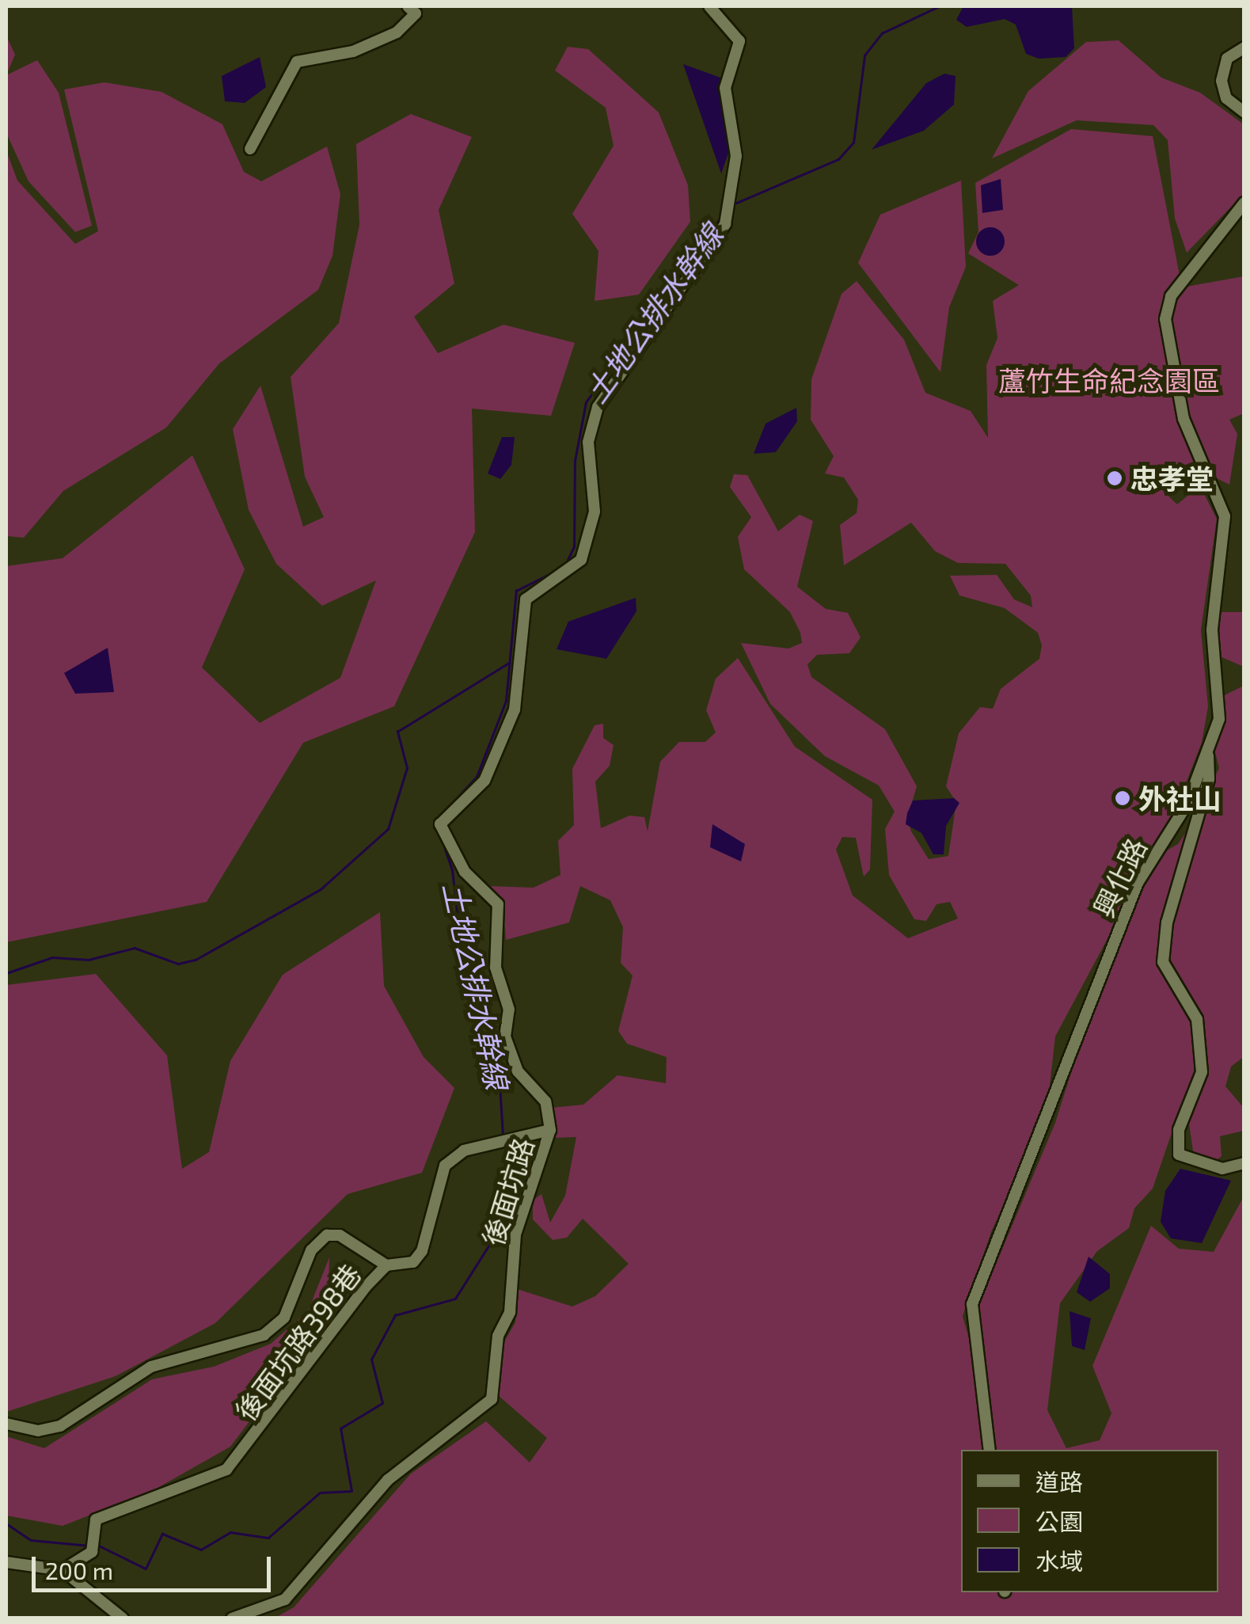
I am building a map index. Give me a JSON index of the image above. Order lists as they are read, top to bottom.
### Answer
{
  "streets": {
    "street": ["興化路", "後面坑路", "後面坑路398巷"]
  },
  "crossings": [
    ["後面坑路", "後面坑路398巷"]
  ],
  "water": ["土地公排水幹線"],
  "parks": ["蘆竹生命紀念園區"],
  "places": ["忠孝堂", "外社山"],
  "legend": ["道路", "公園", "水域"],
  "scale_bar": "200 m"
}
